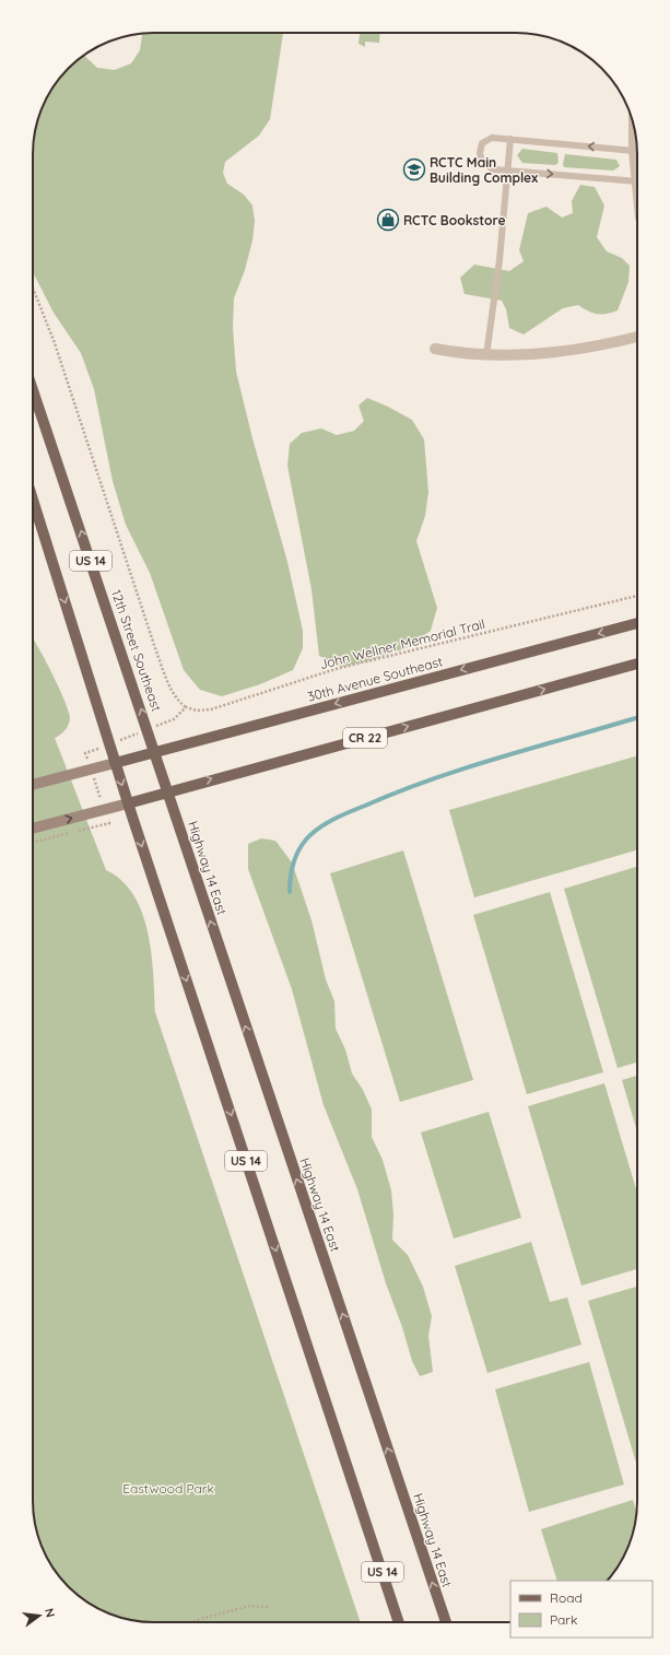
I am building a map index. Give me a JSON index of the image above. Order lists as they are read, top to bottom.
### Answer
{
  "streets": {
    "main road": [
      "US 14",
      "12th Street Southeast",
      "30th Avenue Southeast",
      "CR 22",
      "Highway 14 East"
    ],
    "path": ["John Wellner Memorial Trail"]
  },
  "crossings": [
    ["US 14", "30th Avenue Southeast"],
    ["US 14", "CR 22"],
    ["12th Street Southeast", "30th Avenue Southeast"],
    ["12th Street Southeast", "CR 22"],
    ["12th Street Southeast", "Highway 14 East"],
    ["CR 22", "Highway 14 East"]
  ],
  "parks": ["Eastwood Park"],
  "places": {
    "school or university": ["RCTC Main Building Complex"],
    "shop": ["RCTC Bookstore"]
  },
  "legend": ["Road", "Park"],
  "north": "right"
}
